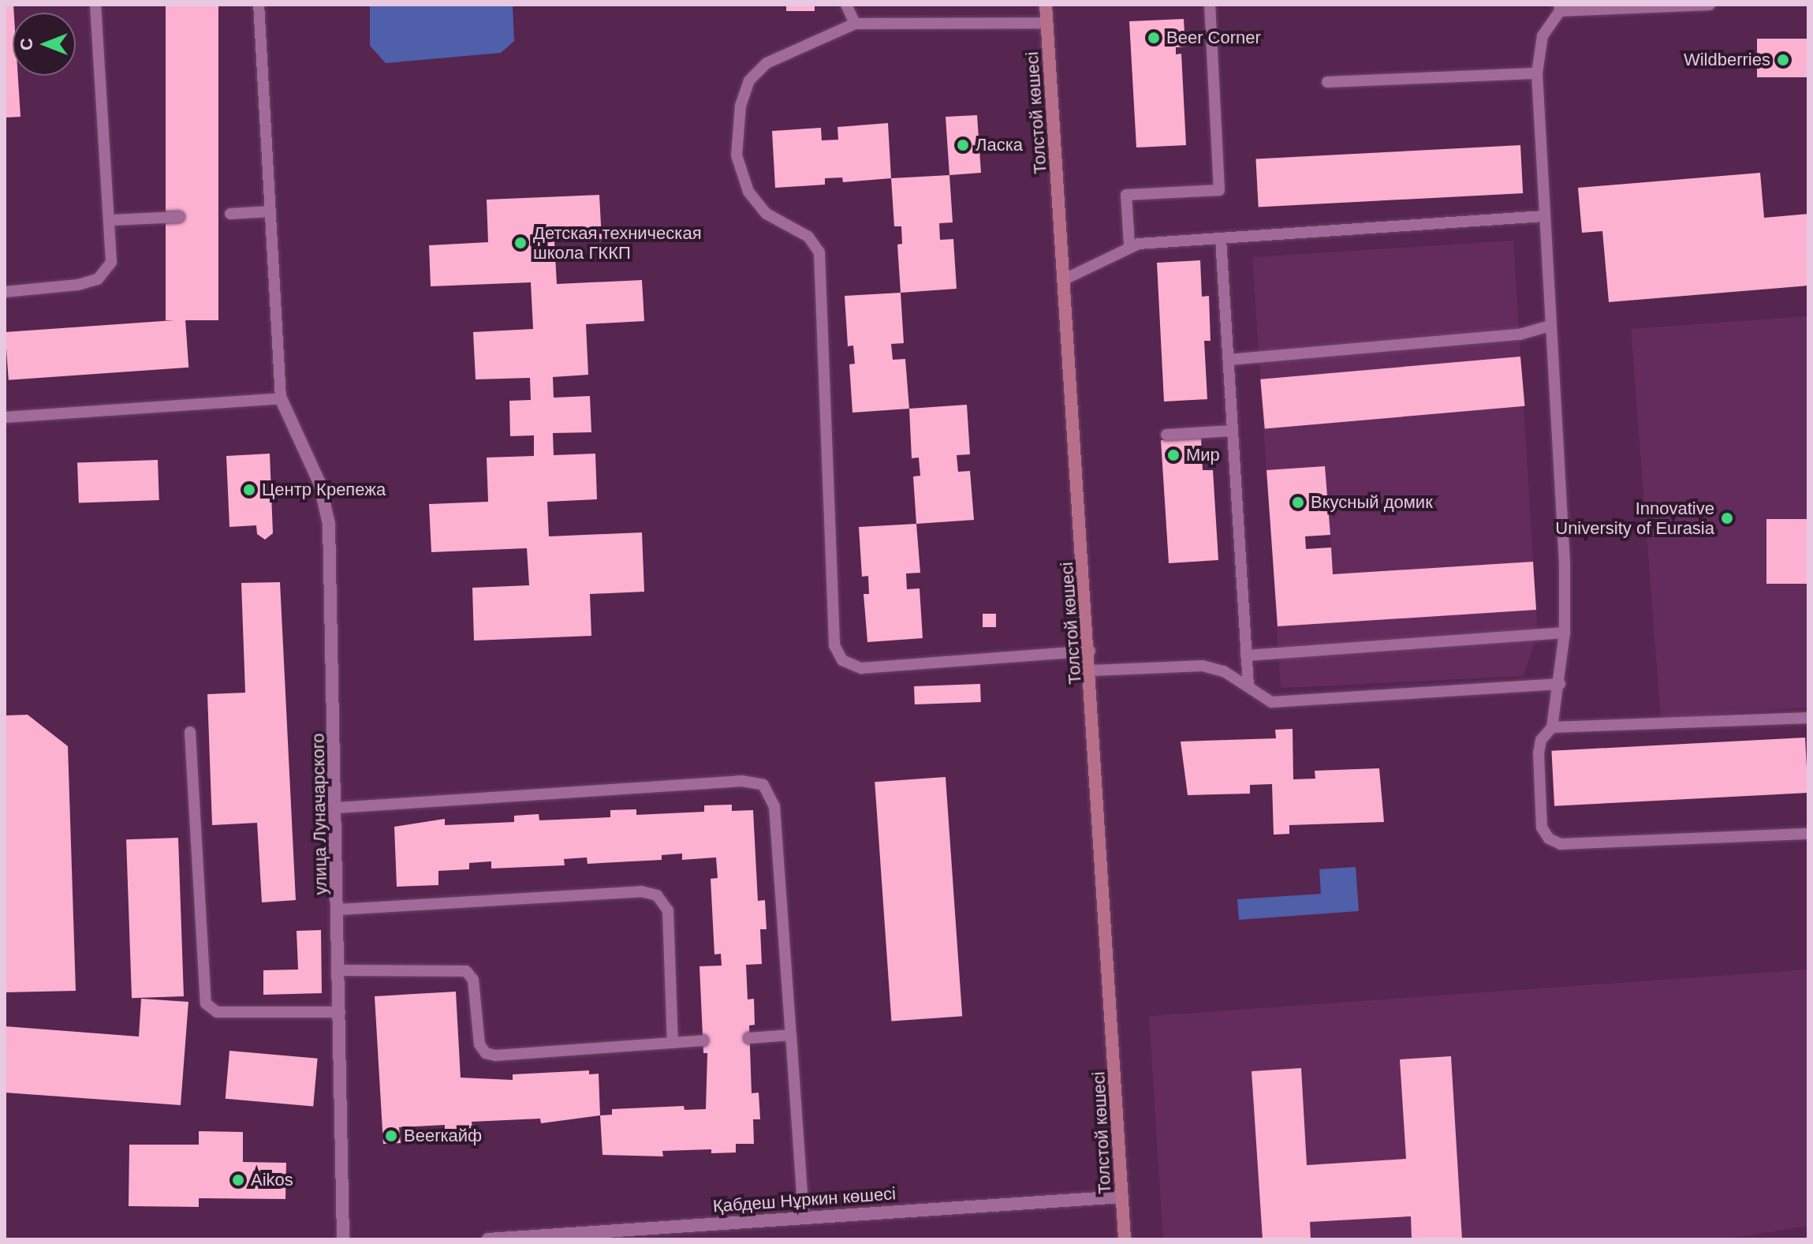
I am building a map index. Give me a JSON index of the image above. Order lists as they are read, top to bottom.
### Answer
{
  "streets": {
    "main road": ["Толстой көшесі"],
    "street": ["улица Луначарского", "Қабдеш Нұркин көшесі"]
  },
  "crossings": [
    ["Толстой көшесі", "Қабдеш Нұркин көшесі"]
  ],
  "places": [
    "Beer Corner",
    "Wildberries",
    "Ласка",
    "Детская техническая школа ГККП",
    "Мир",
    "Центр Крепежа",
    "Вкусный домик",
    "Innovative University of Eurasia",
    "Beerкайф",
    "Aikos"
  ],
  "north": "left"
}
